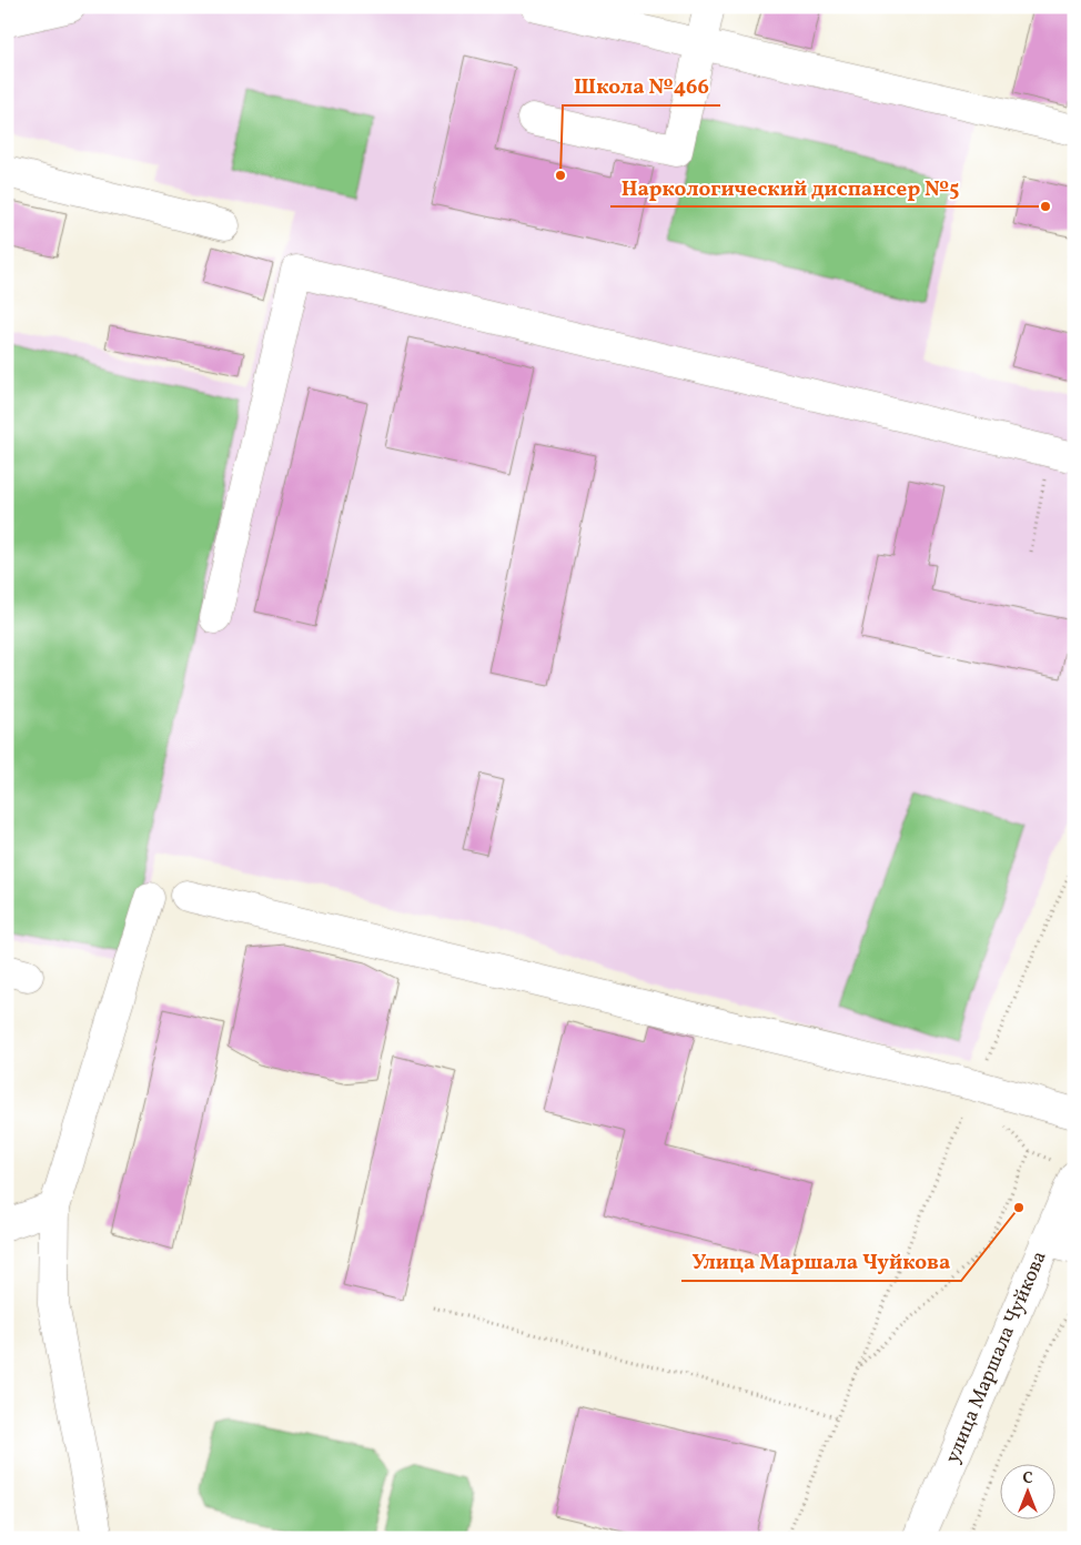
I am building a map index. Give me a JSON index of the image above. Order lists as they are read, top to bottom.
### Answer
{
  "streets": {
    "street": ["улица Маршала Чуйкова"]
  },
  "places": ["Школа №466", "Наркологический диспансер №5", "Улица Маршала Чуйкова"],
  "north": "top"
}
